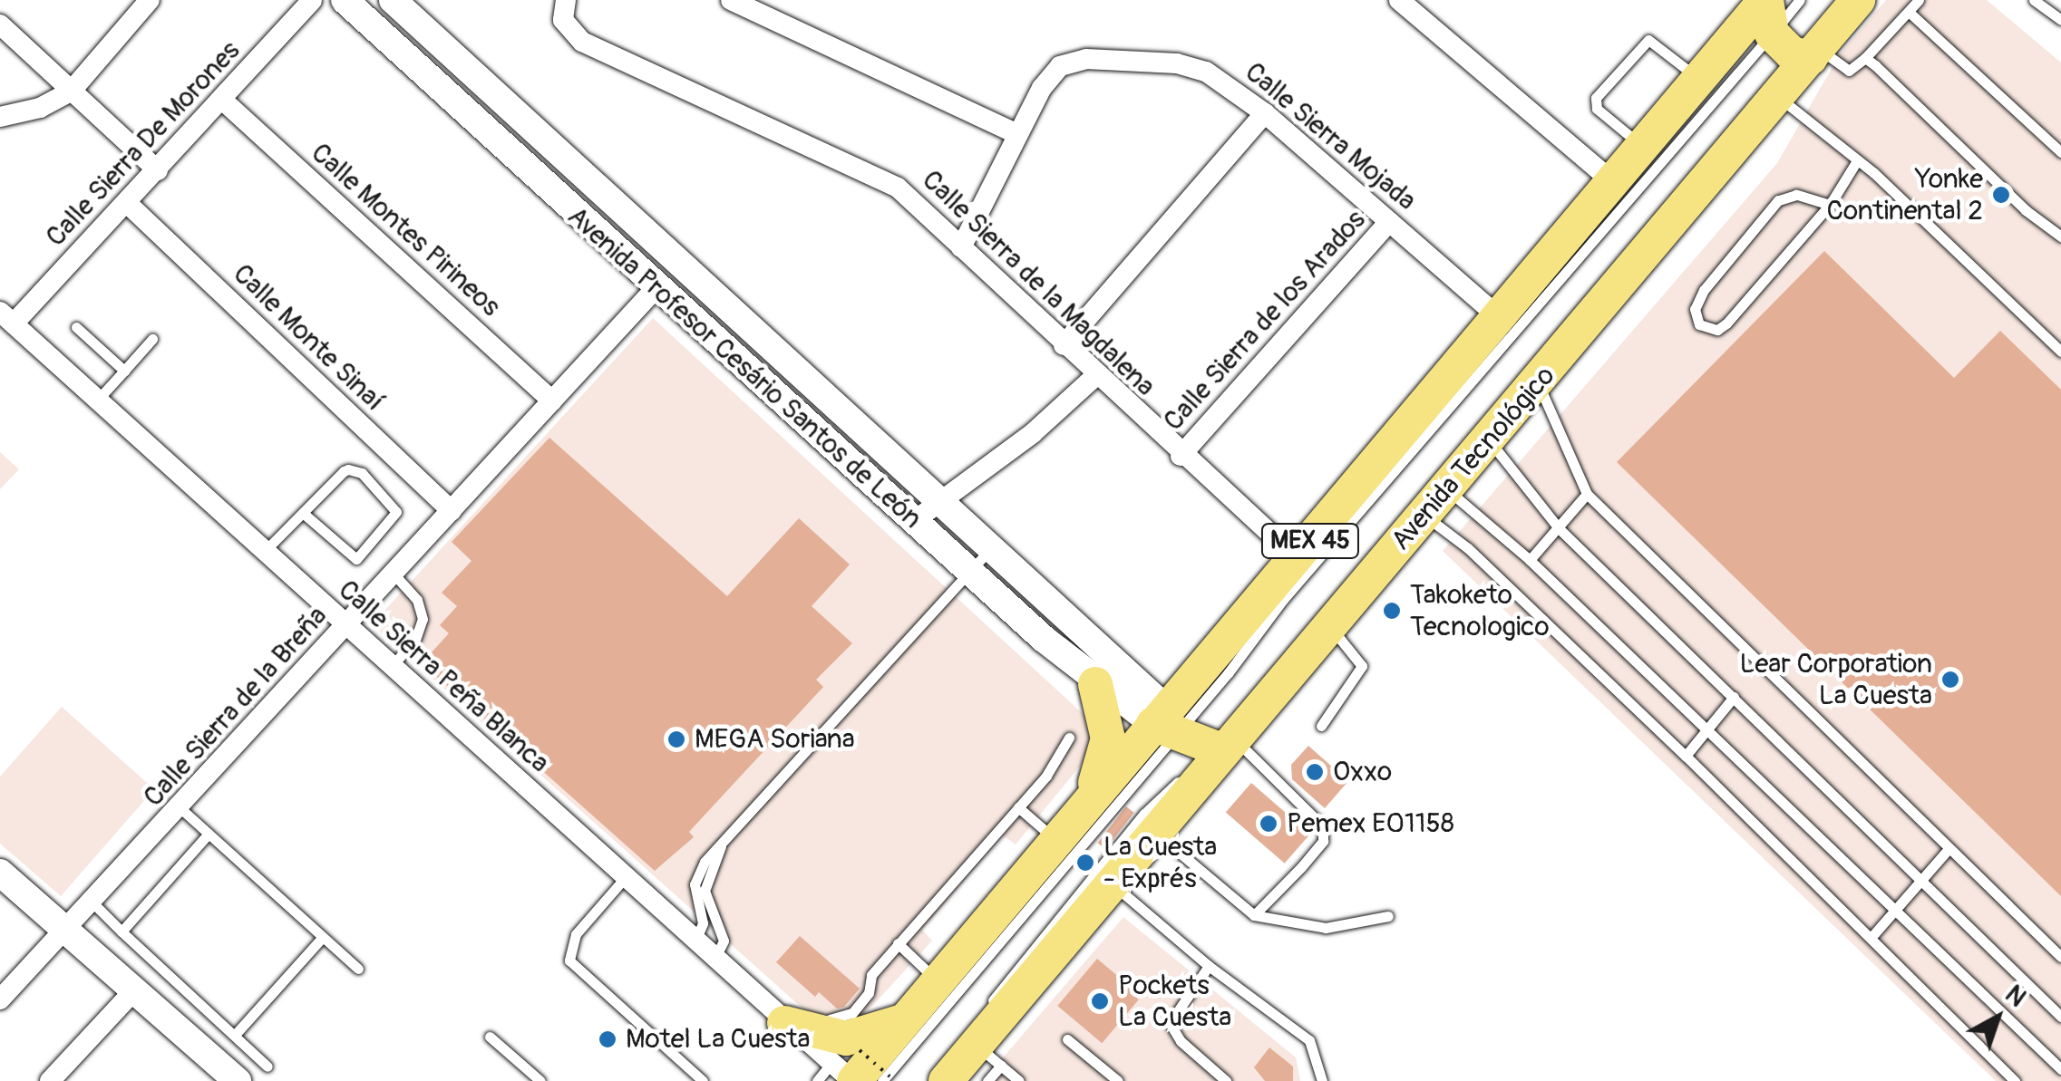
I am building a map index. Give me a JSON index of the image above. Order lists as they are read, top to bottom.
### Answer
{
  "streets": {
    "main road": ["Avenida Tecnológico", "MEX 45"],
    "street": [
      "Calle Sierra Mojada",
      "Calle Sierra De Morones",
      "Calle Montes Pirineos",
      "Calle Sierra de la Magdalena",
      "Calle Sierra de los Arados",
      "Calle Monte Sinaí",
      "Avenida Profesor Cesário Santos de León",
      "Calle Sierra Peña Blanca",
      "Calle Sierra de la Breña"
    ]
  },
  "crossings": [
    ["Calle Sierra Mojada", "Calle Sierra de los Arados"],
    ["Calle Sierra Mojada", "Avenida Tecnológico"],
    ["Calle Sierra De Morones", "Calle Montes Pirineos"],
    ["Calle Sierra De Morones", "Calle Monte Sinaí"],
    ["Calle Sierra De Morones", "Calle Sierra Peña Blanca"],
    ["Calle Montes Pirineos", "Calle Sierra de la Breña"],
    ["Calle Sierra de la Magdalena", "Calle Sierra de los Arados"],
    ["Calle Sierra de la Magdalena", "Avenida Tecnológico"],
    ["Calle Monte Sinaí", "Calle Sierra de la Breña"],
    ["Avenida Profesor Cesário Santos de León", "Avenida Tecnológico"],
    ["Avenida Profesor Cesário Santos de León", "Calle Sierra de la Breña"],
    ["Avenida Tecnológico", "Calle Sierra Peña Blanca"],
    ["Calle Sierra Peña Blanca", "Calle Sierra de la Breña"]
  ],
  "places": [
    "Yonke Continental 2",
    "Takoketo Tecnologico",
    "Lear Corporation La Cuesta",
    "MEGA Soriana",
    "Oxxo",
    "Pemex E01158",
    "La Cuesta - Exprés",
    "Pockets La Cuesta",
    "Motel La Cuesta"
  ],
  "north": "top right"
}
